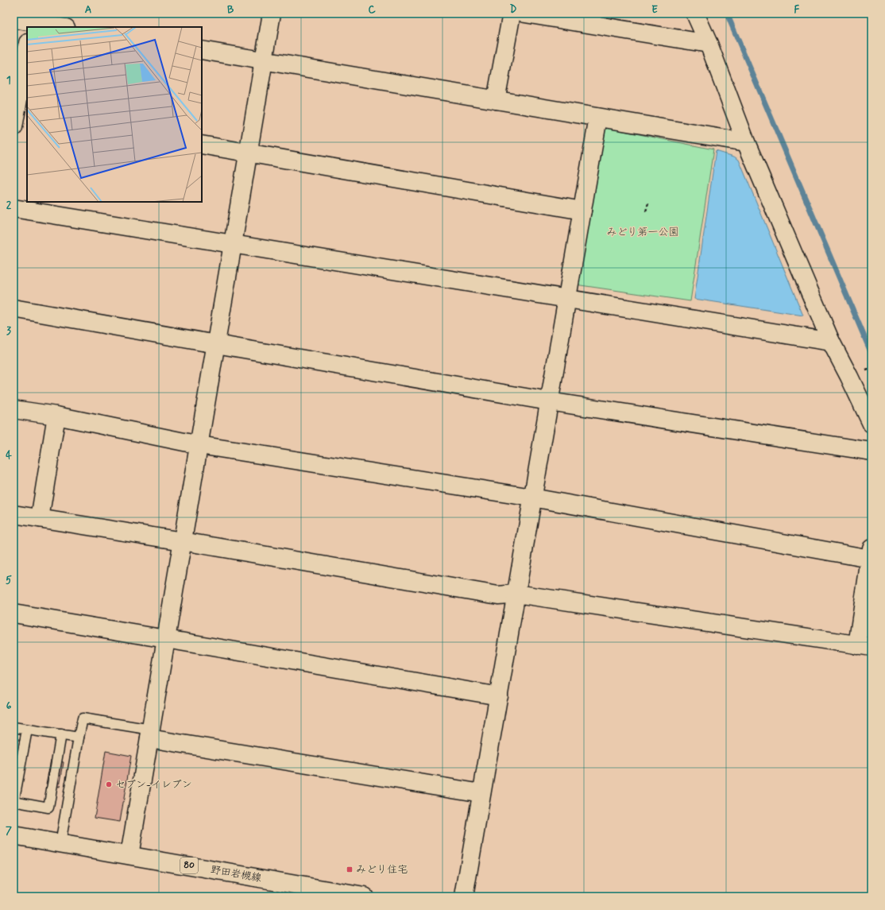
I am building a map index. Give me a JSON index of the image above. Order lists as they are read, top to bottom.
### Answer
{
  "streets": {
    "street": ["80", "野田岩槻線"]
  },
  "parks": ["みどり第一公園"],
  "places": {
    "other": ["セブン-イレブン"],
    "transit": ["みどり住宅"]
  },
  "grid": {
    "columns": [
      "A",
      "B",
      "C",
      "D",
      "E",
      "F"
    ],
    "rows": [
      "1",
      "2",
      "3",
      "4",
      "5",
      "6",
      "7"
    ]
  }
}
